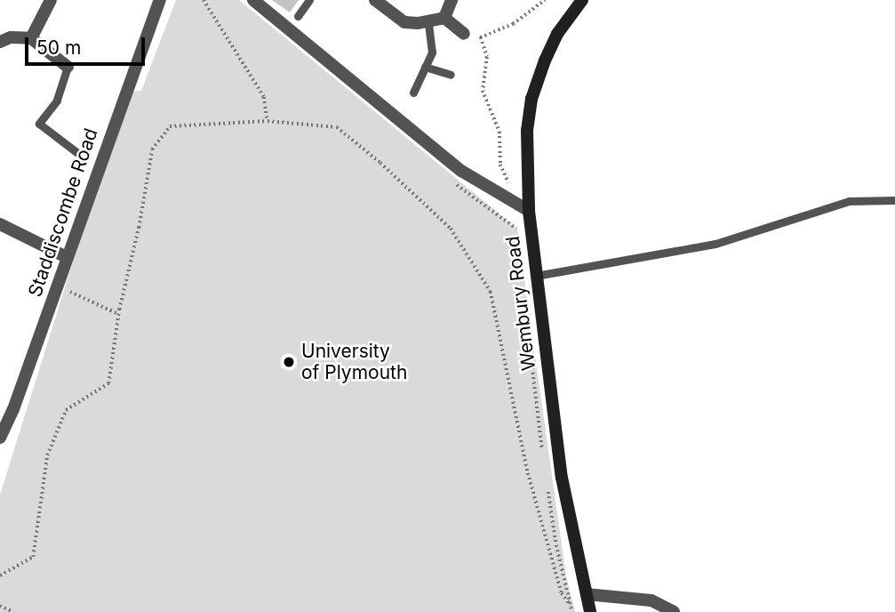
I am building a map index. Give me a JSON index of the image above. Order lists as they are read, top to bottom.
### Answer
{
  "streets": {
    "street": ["Staddiscombe Road", "Wembury Road"]
  },
  "places": ["University of Plymouth"],
  "scale_bar": "50 m"
}
